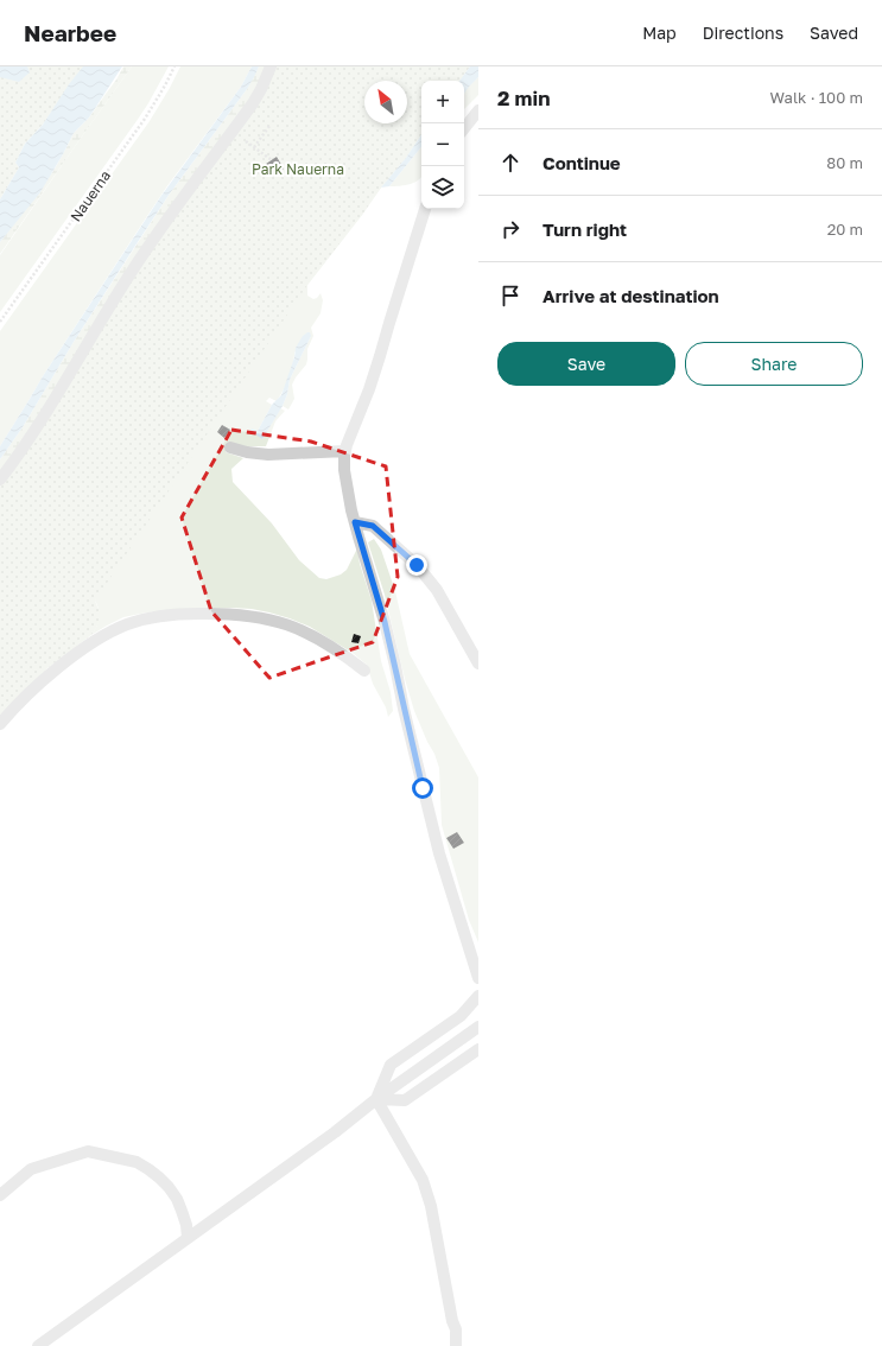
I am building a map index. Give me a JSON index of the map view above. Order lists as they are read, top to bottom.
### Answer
{
  "streets": {
    "path": ["Nauerna"]
  },
  "parks": ["Park Nauerna"],
  "north": "top left",
  "page": {
    "header": "Nearbee",
    "nav": ["Map", "Directions", "Saved"],
    "heading": ["2 min", "Walk · 100 m"],
    "map_buttons": ["+", "−"],
    "list": [
      ["Continue", "80 m"],
      ["Turn right", "20 m"],
      "Arrive at destination"
    ],
    "buttons": ["Save", "Share"]
  }
}
